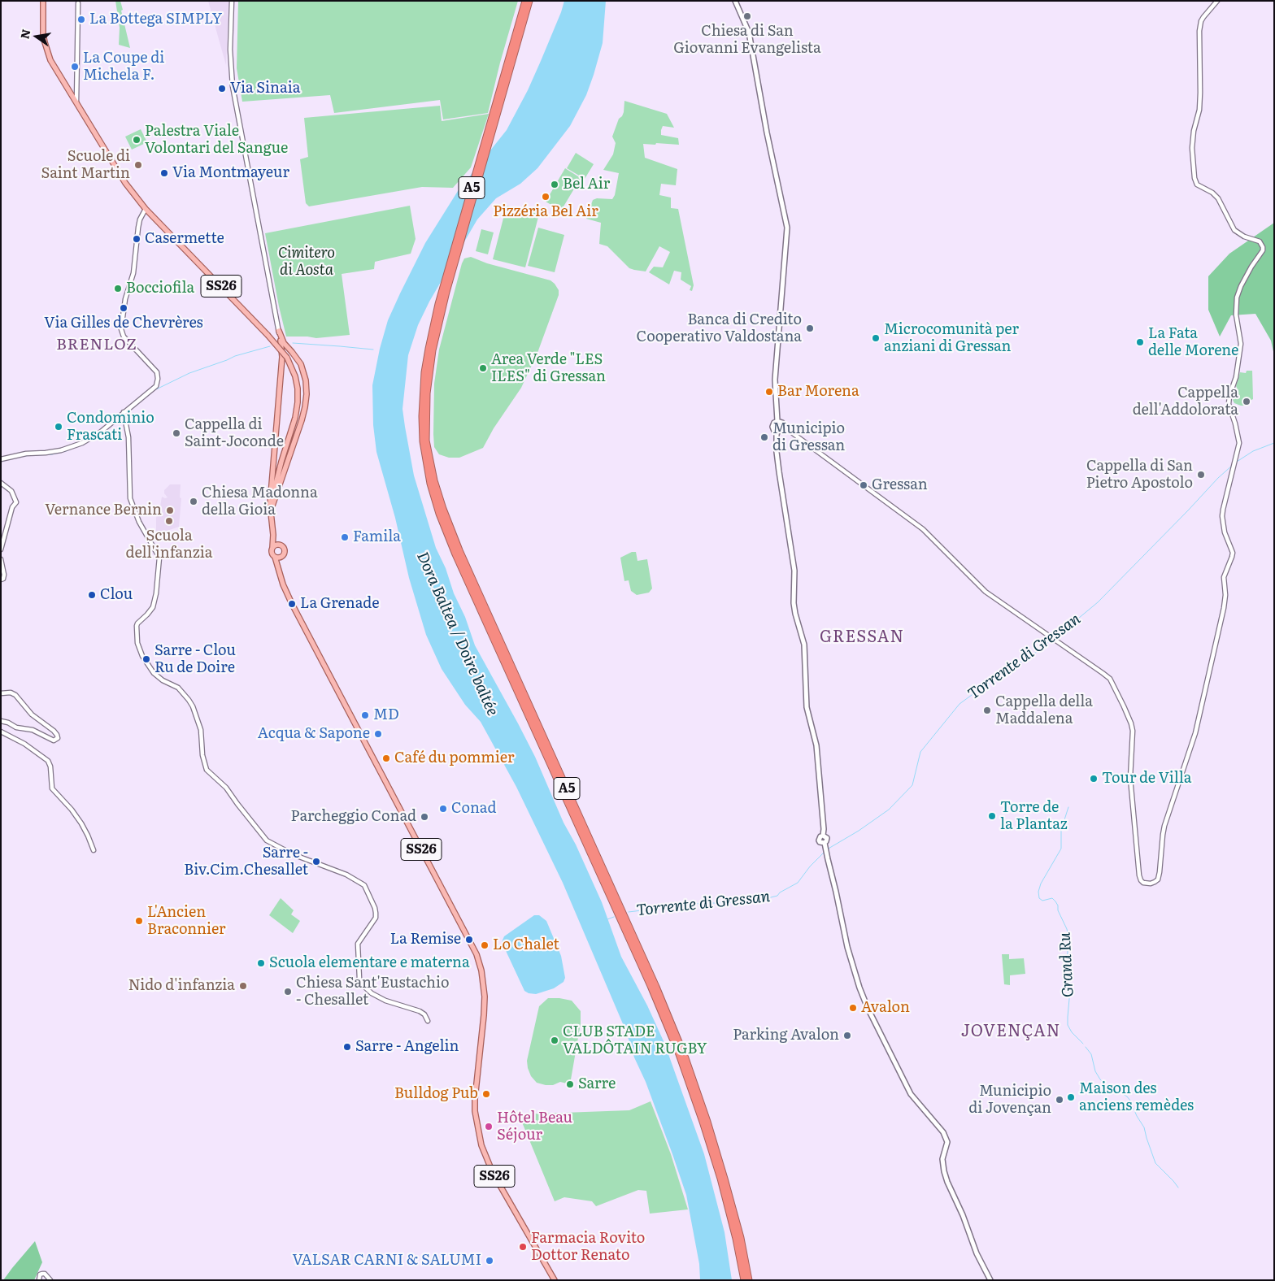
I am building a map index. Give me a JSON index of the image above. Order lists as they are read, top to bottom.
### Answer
{
  "streets": {
    "highway": ["A5"],
    "main road": ["SS26"]
  },
  "districts": ["BRENLOZ", "GRESSAN", "JOVENÇAN"],
  "water": ["Dora Baltea / Doire baltée", "Torrente di Gressan", "Grand Ru"],
  "parks": ["Cimitero di Aosta"],
  "places": [
    "Chiesa di San Giovanni Evangelista",
    "La Bottega SIMPLY",
    "La Coupe di Michela F.",
    "Via Sinaia",
    "Palestra Viale Volontari del Sangue",
    "Scuole di Saint Martin",
    "Via Montmayeur",
    "Bel Air",
    "Pizzéria Bel Air",
    "Casermette",
    "Bocciofila",
    "Via Gilles de Chevrères",
    "Banca di Credito Cooperativo Valdostana",
    "Microcomunità per anziani di Gressan",
    "La Fata delle Morene",
    "Area Verde \"LES ILES\" di Gressan",
    "Bar Morena",
    "Cappella dell'Addolorata",
    "Condominio Frascati",
    "Cappella di Saint-Joconde",
    "Municipio di Gressan",
    "Cappella di San Pietro Apostolo",
    "Gressan",
    "Chiesa Madonna della Gioia",
    "Vernance Bernin",
    "Scuola dell'infanzia",
    "Famila",
    "Clou",
    "La Grenade",
    "Sarre - Clou Ru de Doire",
    "Cappella della Maddalena",
    "MD",
    "Acqua & Sapone",
    "Café du pommier",
    "Tour de Villa",
    "Conad",
    "Torre de la Plantaz",
    "Parcheggio Conad",
    "Sarre - Biv.Cim.Chesallet",
    "L'Ancien Braconnier",
    "La Remise",
    "Lo Chalet",
    "Scuola elementare e materna",
    "Nido d'infanzia",
    "Chiesa Sant'Eustachio - Chesallet",
    "Avalon",
    "Parking Avalon",
    "CLUB STADE VALDÔTAIN RUGBY",
    "Sarre - Angelin",
    "Sarre",
    "Bulldog Pub",
    "Maison des anciens remèdes",
    "Municipio di Jovençan",
    "Hôtel Beau Séjour",
    "Farmacia Rovito Dottor Renato",
    "VALSAR CARNI & SALUMI"
  ],
  "north": "left"
}
